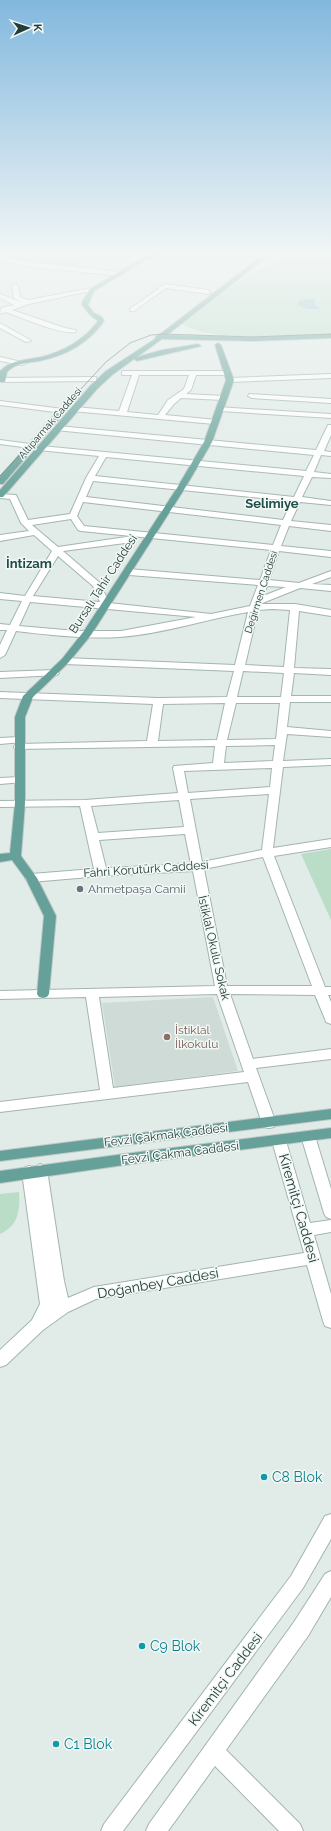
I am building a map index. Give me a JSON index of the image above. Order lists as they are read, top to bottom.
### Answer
{
  "streets": {
    "main road": [
      "Altıparmak Caddesi",
      "Bursalı Tahir Caddesi",
      "Fevzi Çakmak Caddesi",
      "Fevzi Çakma Caddesi"
    ],
    "street": [
      "Değirmen Caddesi",
      "Fahri Korutürk Caddesi",
      "İstiklal Okulu Sokak",
      "Kiremitçi Caddesi",
      "Doğanbey Caddesi"
    ]
  },
  "crossings": [
    ["Değirmen Caddesi", "İstiklal Okulu Sokak"],
    ["Fahri Korutürk Caddesi", "İstiklal Okulu Sokak"],
    ["İstiklal Okulu Sokak", "Fevzi Çakmak Caddesi"],
    ["Fevzi Çakma Caddesi", "Kiremitçi Caddesi"],
    ["Kiremitçi Caddesi", "Doğanbey Caddesi"]
  ],
  "districts": ["Selimiye", "İntizam"],
  "places": [
    "Ahmetpaşa Camii",
    "İstiklal İlkokulu",
    "C8 Blok",
    "C9 Blok",
    "C1 Blok"
  ],
  "north": "right"
}
